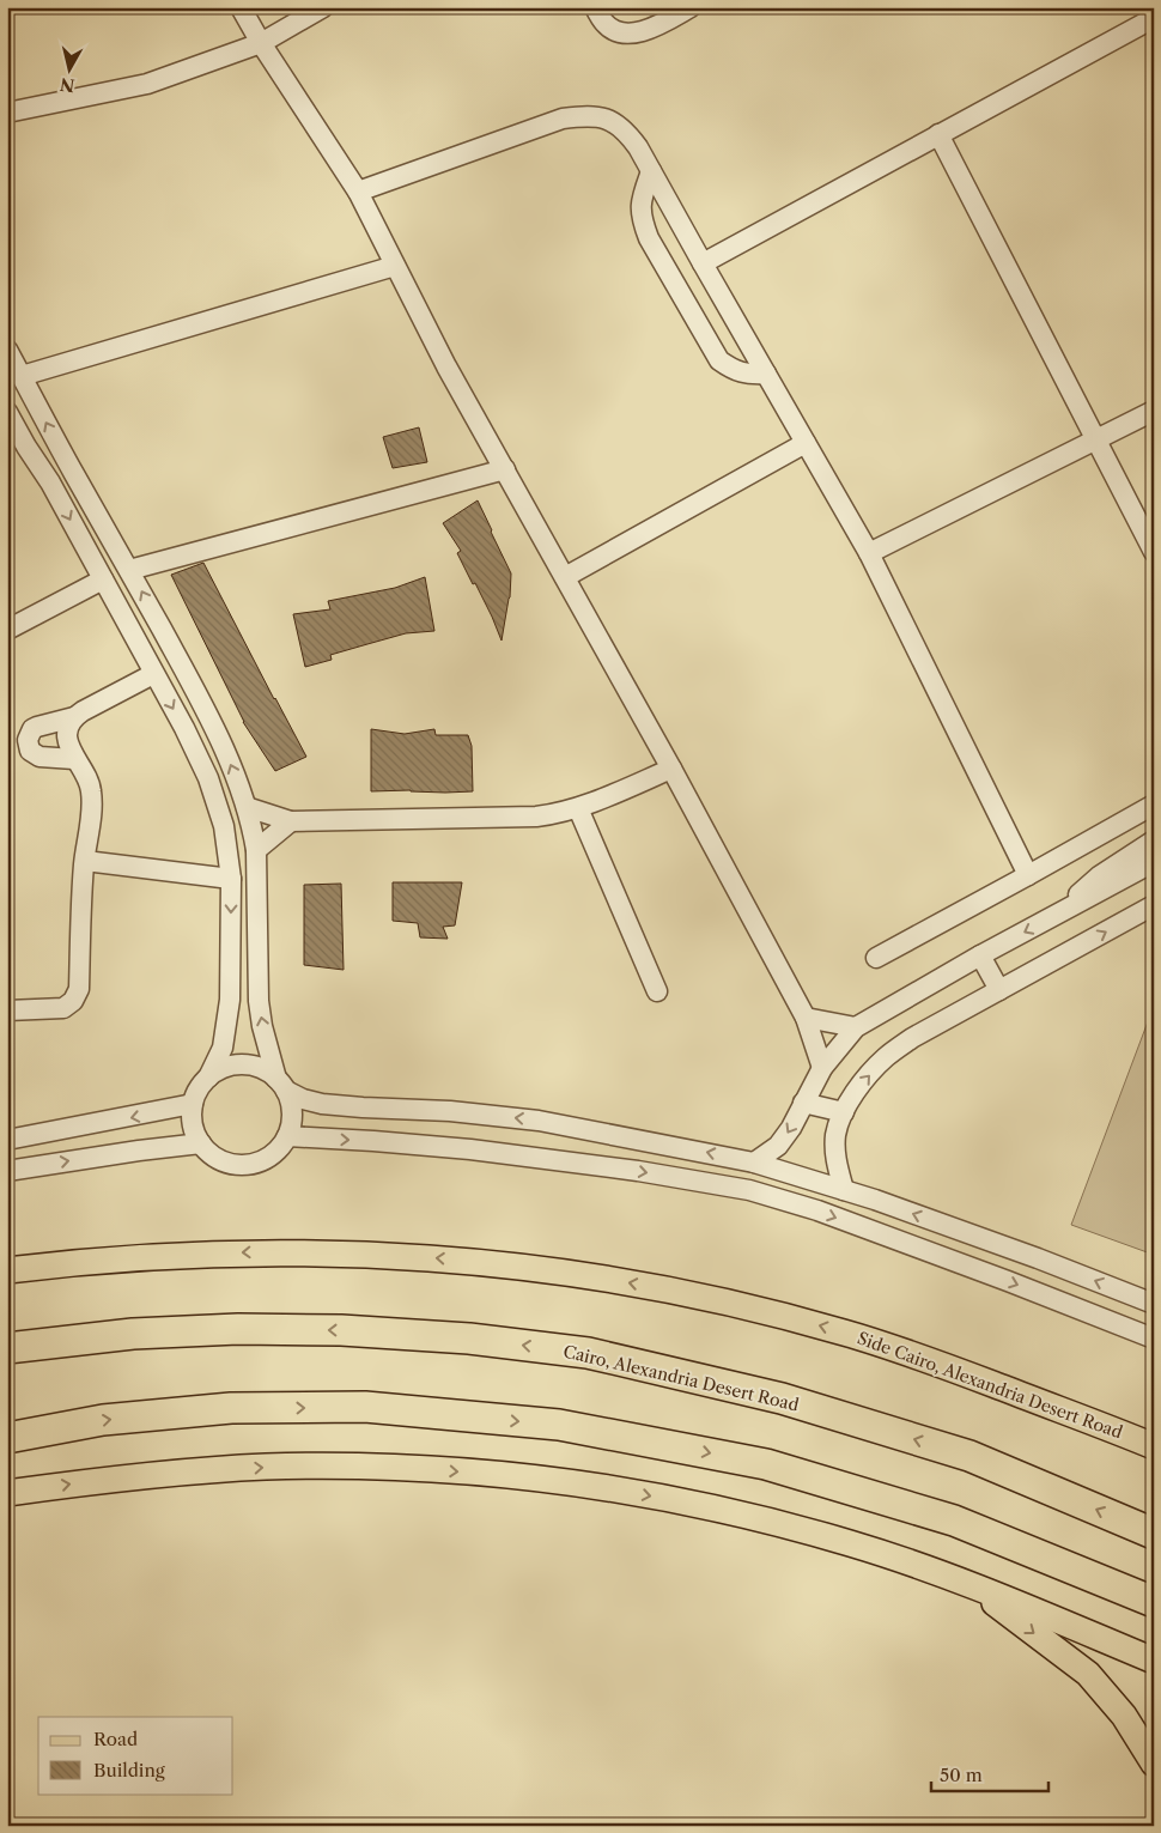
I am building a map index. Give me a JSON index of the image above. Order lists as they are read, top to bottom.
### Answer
{
  "streets": {
    "highway": ["Cairo, Alexandria Desert Road"],
    "main road": ["Side Cairo, Alexandria Desert Road"]
  },
  "legend": ["Road", "Building"],
  "scale_bar": "50 m",
  "north": "bottom"
}
